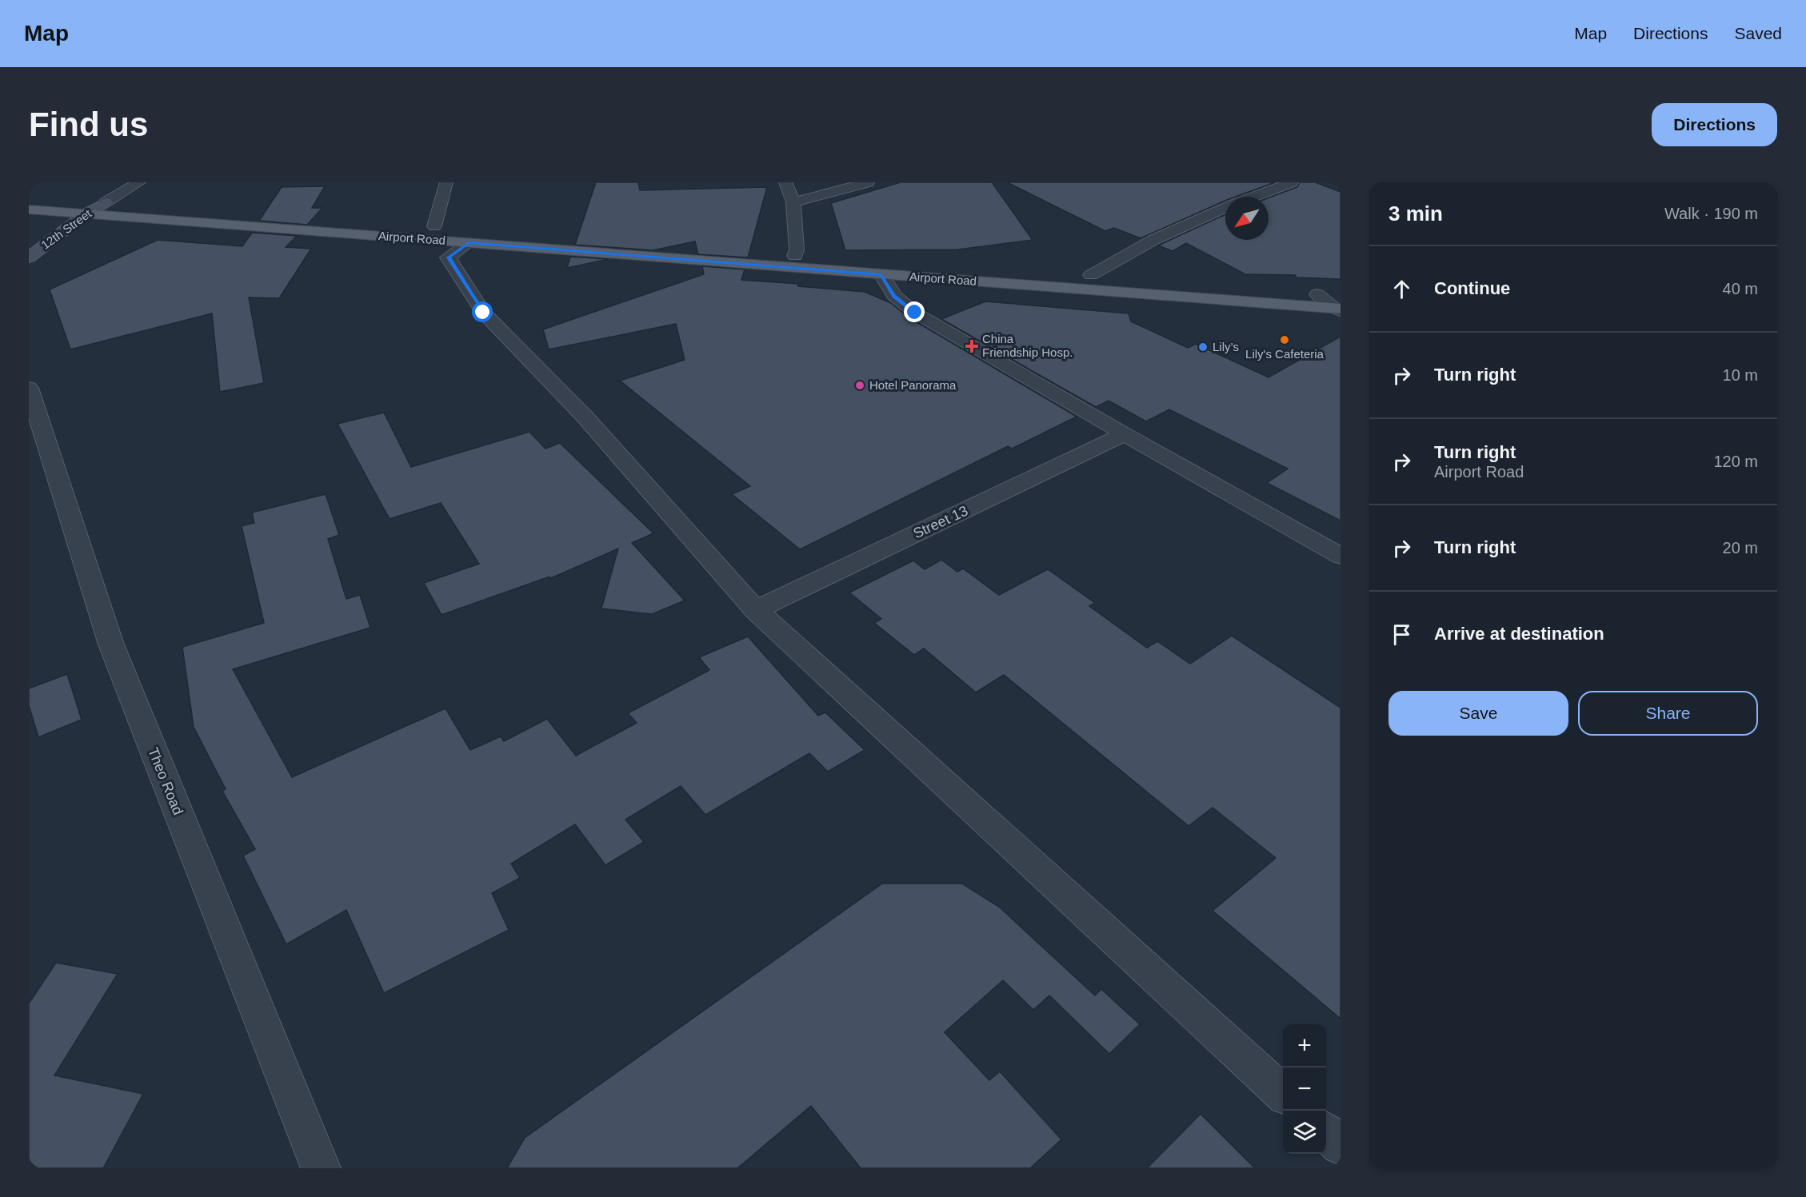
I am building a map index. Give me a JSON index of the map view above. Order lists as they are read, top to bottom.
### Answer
{
  "streets": {
    "main road": ["Airport Road"],
    "street": ["12th Street", "Street 13", "Theo Road"]
  },
  "crossings": [
    ["12th Street", "Airport Road"]
  ],
  "places": {
    "other": ["Lily's Cafeteria", "Lily’s", "Hotel Panorama"],
    "health": ["China Friendship Hosp."]
  },
  "north": "bottom left",
  "page": {
    "header": "Map",
    "nav": ["Map", "Directions", "Saved"],
    "buttons": [
      "Directions",
      ["Save", "Share"]
    ],
    "title": "Find us",
    "heading": ["3 min", "Walk · 190 m"],
    "list": [
      ["Continue", "40 m"],
      ["Turn right", "10 m"],
      ["Turn right", "Airport Road", "120 m"],
      ["Turn right", "20 m"],
      "Arrive at destination"
    ],
    "map_buttons": ["+", "−"]
  }
}
